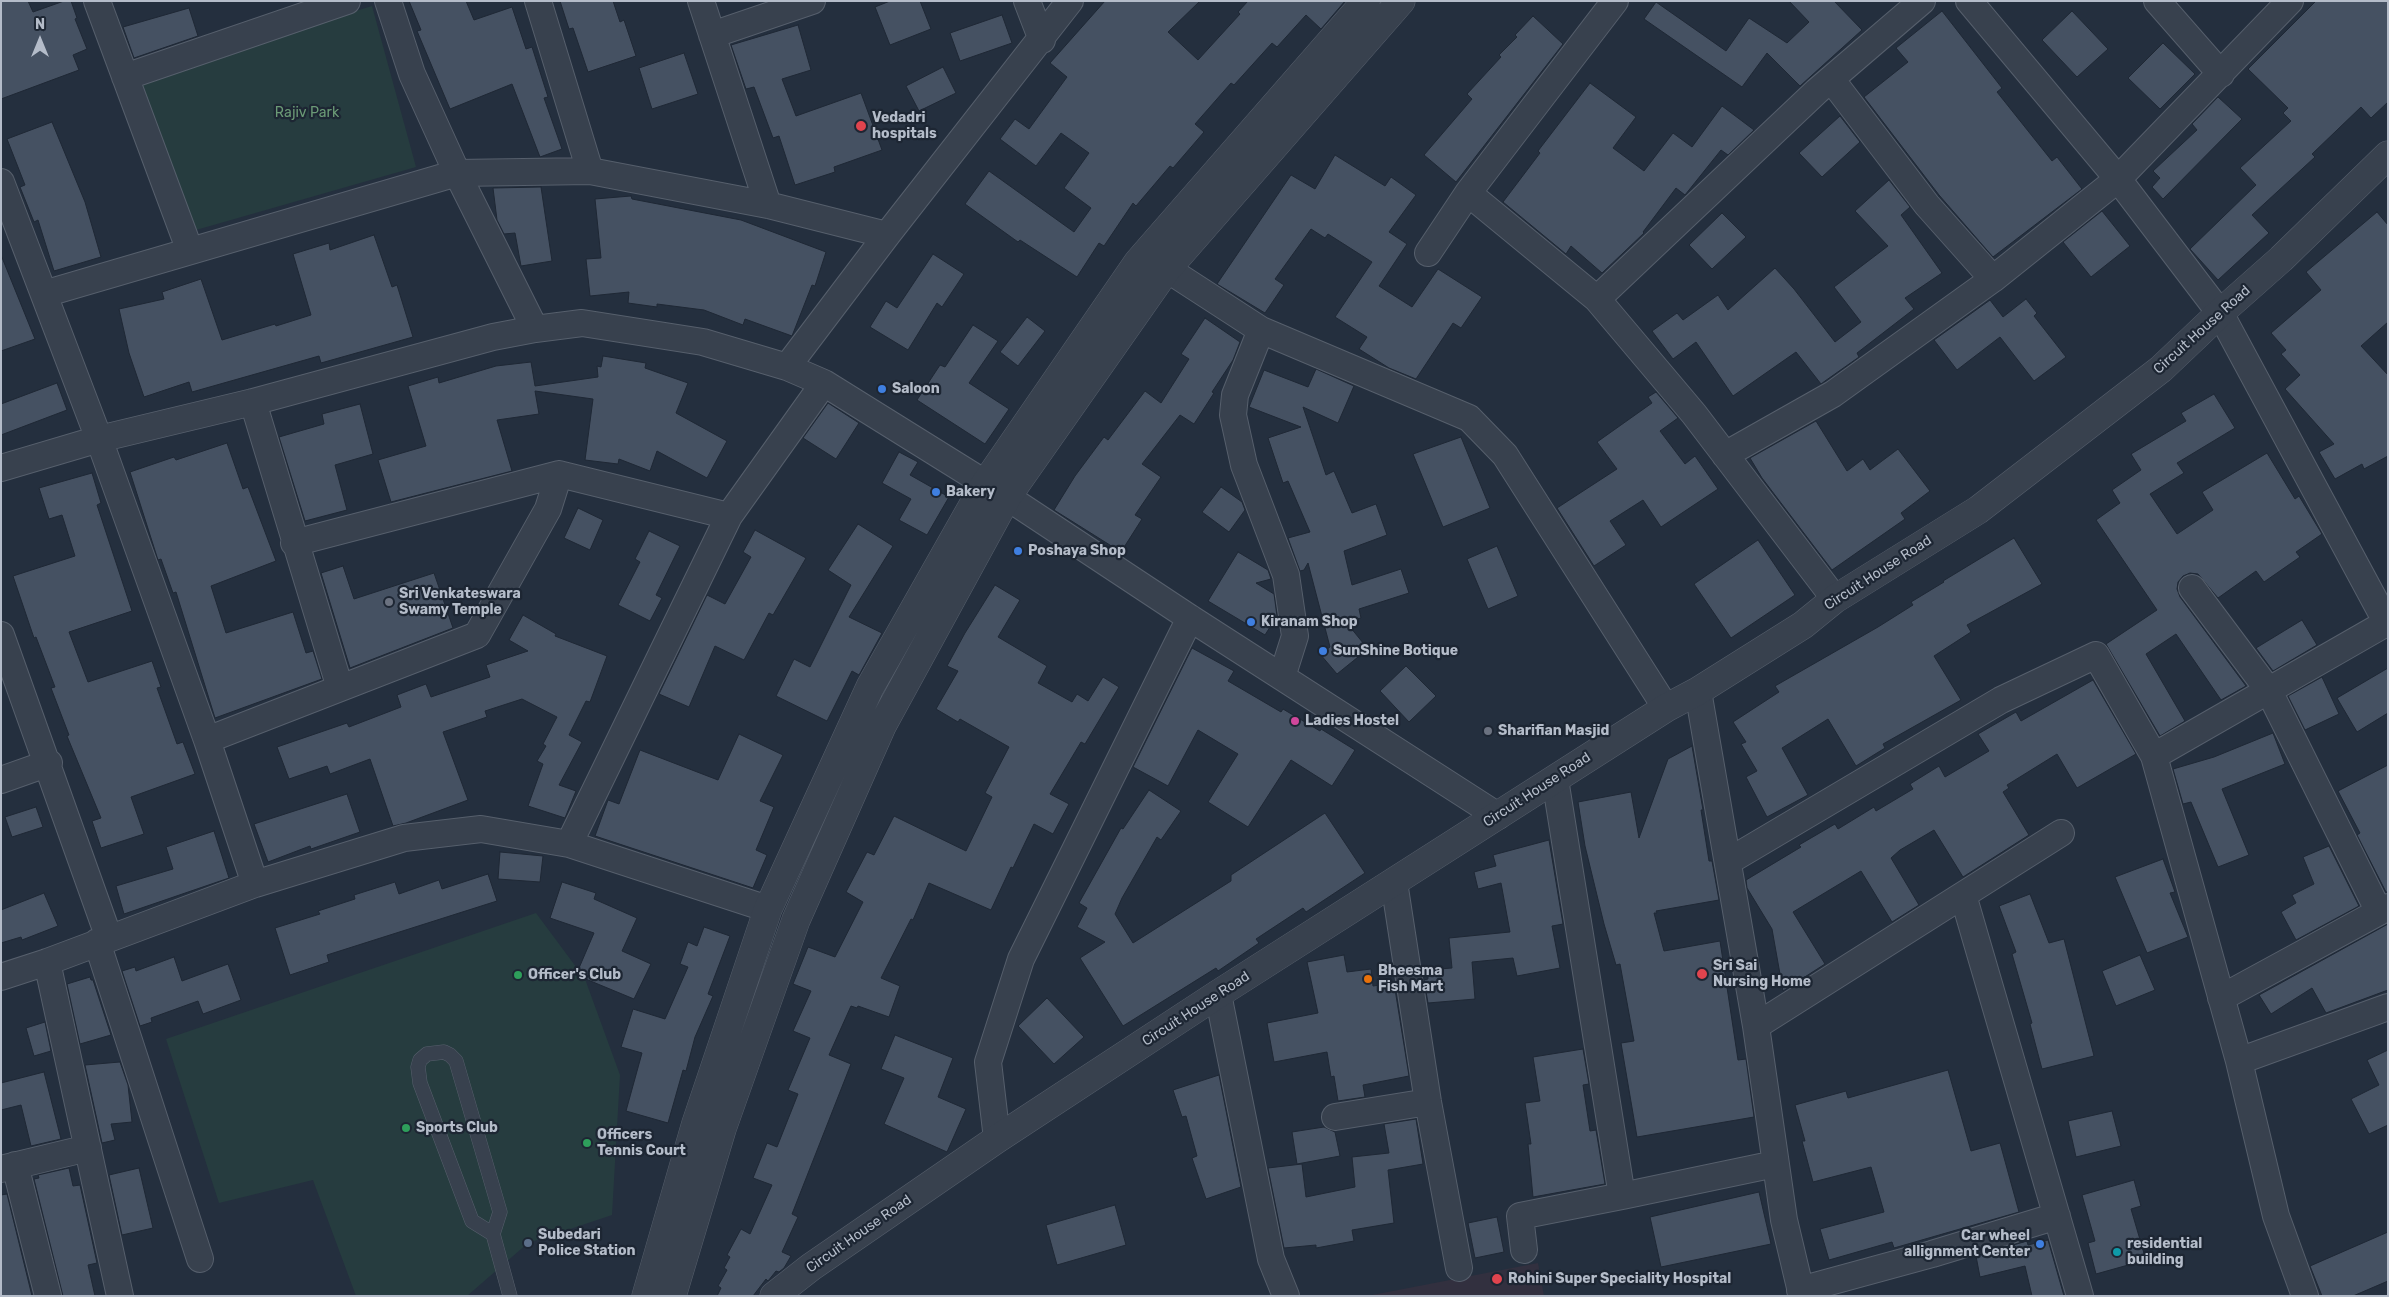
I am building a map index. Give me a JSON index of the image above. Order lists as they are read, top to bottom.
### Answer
{
  "streets": {
    "street": ["Circuit House Road"]
  },
  "parks": ["Rajiv Park"],
  "places": [
    "Vedadri hospitals",
    "Saloon",
    "Bakery",
    "Poshaya Shop",
    "Sri Venkateswara Swamy Temple",
    "Kiranam Shop",
    "SunShine Botique",
    "Ladies Hostel",
    "Sharifian Masjid",
    "Sri Sai Nursing Home",
    "Officer's Club",
    "Bheesma Fish Mart",
    "Sports Club",
    "Officers Tennis Court",
    "Subedari Police Station",
    "Car wheel allignment Center",
    "residential building",
    "Rohini Super Speciality Hospital"
  ],
  "north": "top"
}
